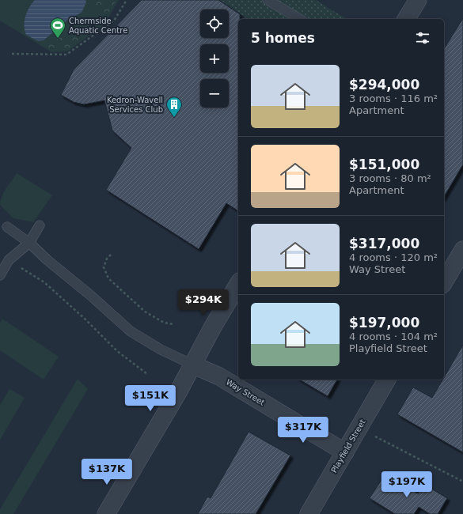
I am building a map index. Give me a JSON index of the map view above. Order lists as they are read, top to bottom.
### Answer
{
  "streets": {
    "street": ["Way Street", "Playfield Street"]
  },
  "crossings": [
    ["Way Street", "Playfield Street"]
  ],
  "places": {
    "sports": ["Chermside Aquatic Centre"],
    "building": ["Kedron-Wavell Services Club"]
  },
  "page": {
    "map_buttons": ["+", "−"],
    "heading": "5 homes",
    "list": [
      {
        "name": "$294,000",
        "note": "3 rooms · 116 m² · Apartment"
      },
      {
        "name": "$151,000",
        "note": "3 rooms · 80 m² · Apartment"
      },
      {
        "name": "$317,000",
        "note": "4 rooms · 120 m² · Way Street"
      },
      {
        "name": "$197,000",
        "note": "4 rooms · 104 m² · Playfield Street"
      }
    ],
    "price": [
      "$294K",
      "$151K",
      "$317K",
      "$137K",
      "$197K"
    ]
  }
}
